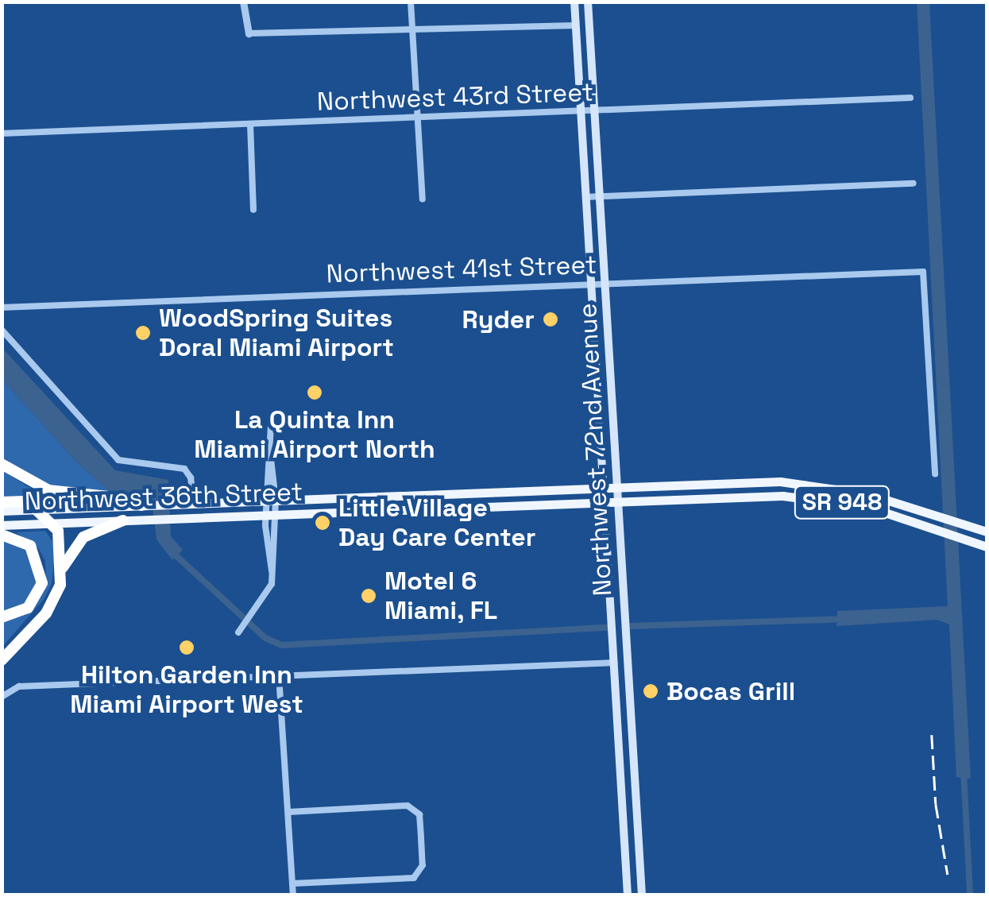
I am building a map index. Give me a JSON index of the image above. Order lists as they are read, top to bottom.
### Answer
{
  "streets": {
    "main road": ["Northwest 72nd Avenue", "Northwest 36th Street", "SR 948"],
    "street": ["Northwest 43rd Street", "Northwest 41st Street"]
  },
  "crossings": [
    ["Northwest 43rd Street", "Northwest 72nd Avenue"],
    ["Northwest 41st Street", "Northwest 72nd Avenue"],
    ["Northwest 72nd Avenue", "Northwest 36th Street"]
  ],
  "places": [
    "Ryder",
    "WoodSpring Suites Doral Miami Airport",
    "La Quinta Inn Miami Airport North",
    "Little Village Day Care Center",
    "Motel 6 Miami, FL",
    "Hilton Garden Inn Miami Airport West",
    "Bocas Grill"
  ]
}
